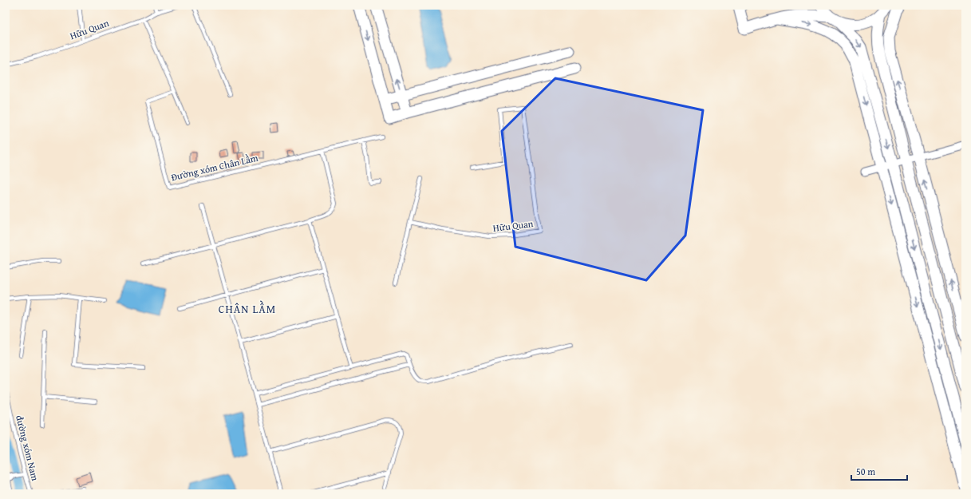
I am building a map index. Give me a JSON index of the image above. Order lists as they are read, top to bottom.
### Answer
{
  "streets": {
    "lane": ["Hữu Quan", "Đường xóm Chân Lầm", "đường xóm Nam"]
  },
  "districts": ["CHÂN LẦM"],
  "scale_bar": "50 m"
}
